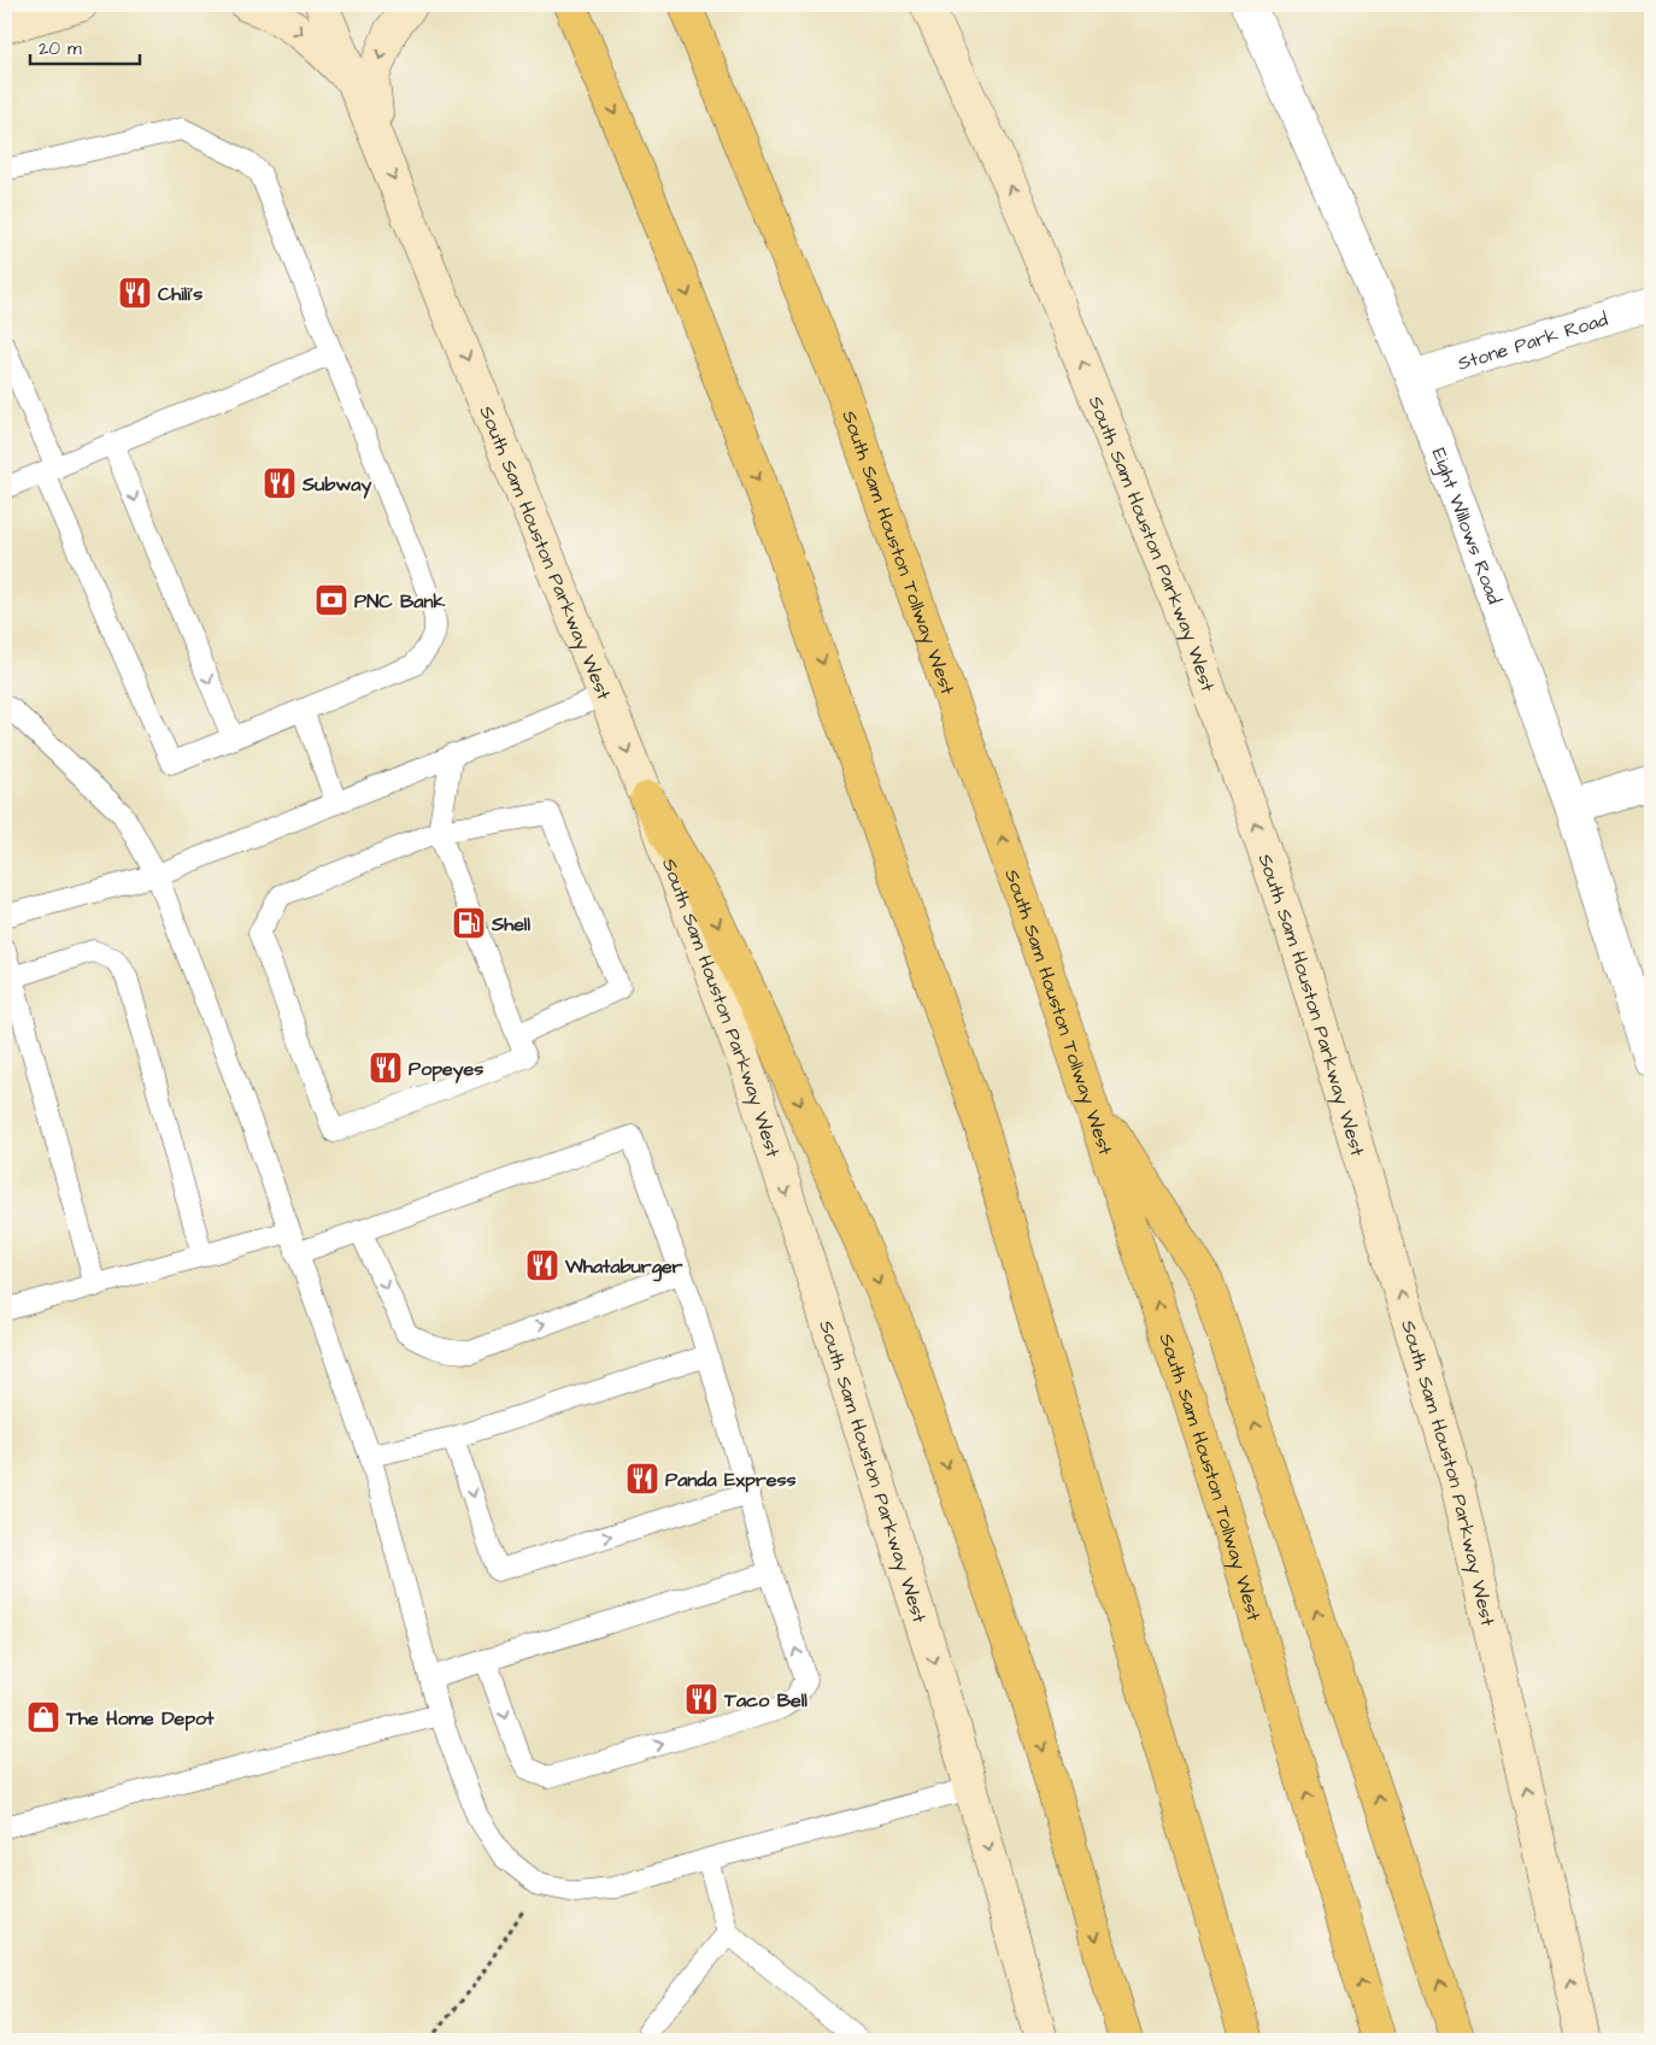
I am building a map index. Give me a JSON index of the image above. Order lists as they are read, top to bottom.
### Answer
{
  "streets": {
    "highway": ["South Sam Houston Tollway West"],
    "main road": ["South Sam Houston Parkway West"],
    "street": ["Stone Park Road", "Eight Willows Road"]
  },
  "crossings": [
    ["Stone Park Road", "Eight Willows Road"]
  ],
  "places": {
    "restaurant": [
      "Chili's",
      "Subway",
      "Popeyes",
      "Whataburger",
      "Panda Express",
      "Taco Bell"
    ],
    "bank": ["PNC Bank"],
    "fuel station": ["Shell"],
    "shop": ["The Home Depot"]
  },
  "scale_bar": "20 m"
}
